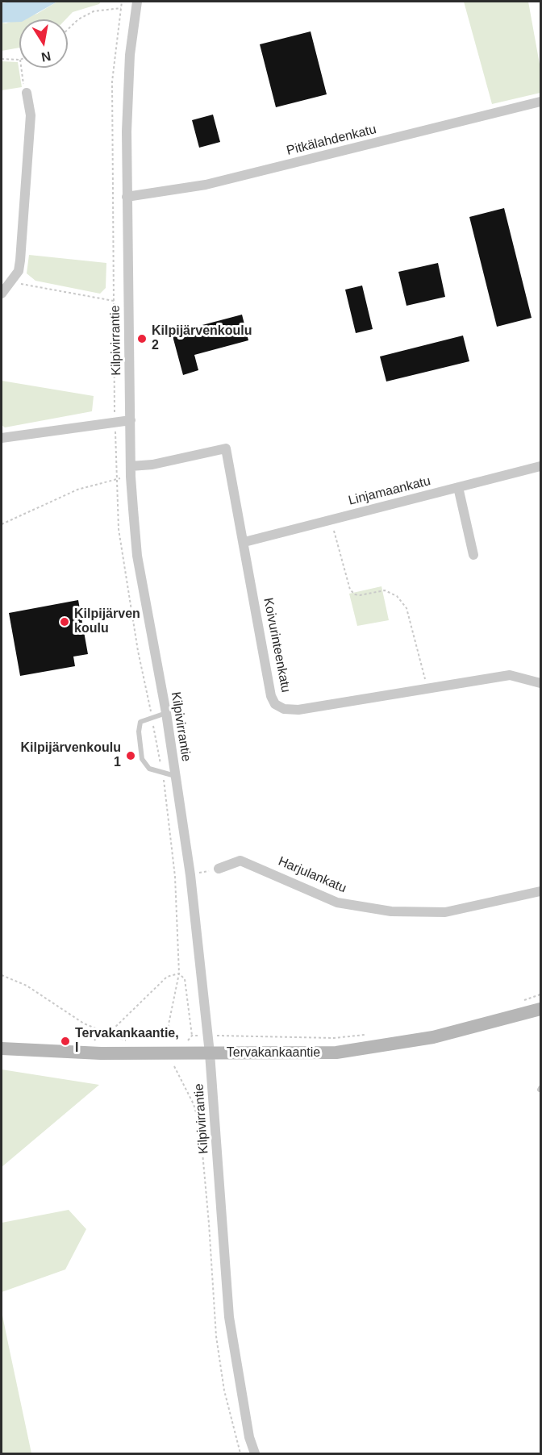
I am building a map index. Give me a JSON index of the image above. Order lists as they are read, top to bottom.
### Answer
{
  "streets": {
    "street": [
      "Pitkälahdenkatu",
      "Kilpivirrantie",
      "Linjamaankatu",
      "Koivurinteenkatu",
      "Harjulankatu",
      "Tervakankaantie"
    ]
  },
  "crossings": [
    ["Pitkälahdenkatu", "Kilpivirrantie"],
    ["Kilpivirrantie", "Koivurinteenkatu"],
    ["Kilpivirrantie", "Tervakankaantie"],
    ["Linjamaankatu", "Koivurinteenkatu"]
  ],
  "places": [
    "Kilpijärvenkoulu 2",
    "Kilpijärven koulu",
    "Kilpijärvenkoulu 1",
    "Tervakankaantie, I"
  ],
  "north": "bottom"
}
